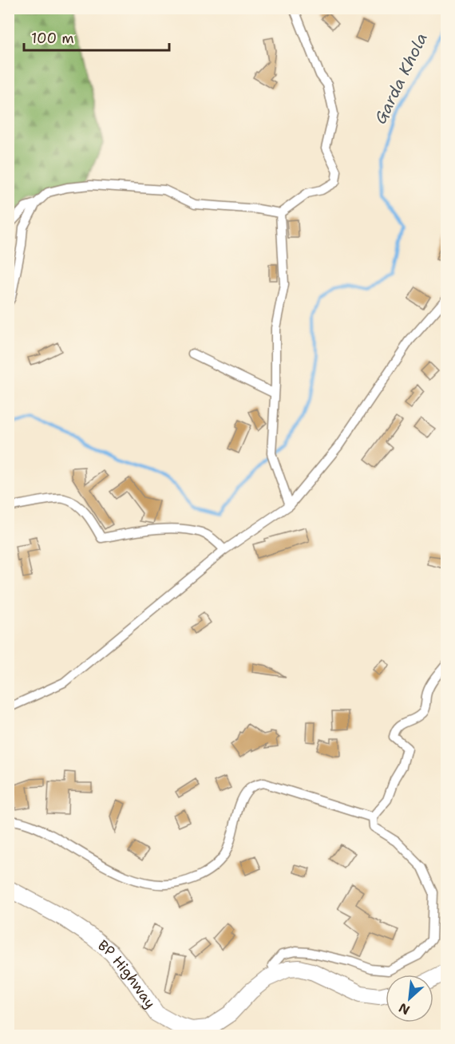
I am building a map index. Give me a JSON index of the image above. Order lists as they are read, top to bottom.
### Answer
{
  "streets": {
    "highway": ["BP Highway"]
  },
  "water": ["Garda Khola"],
  "scale_bar": "100 m",
  "north": "bottom left"
}
